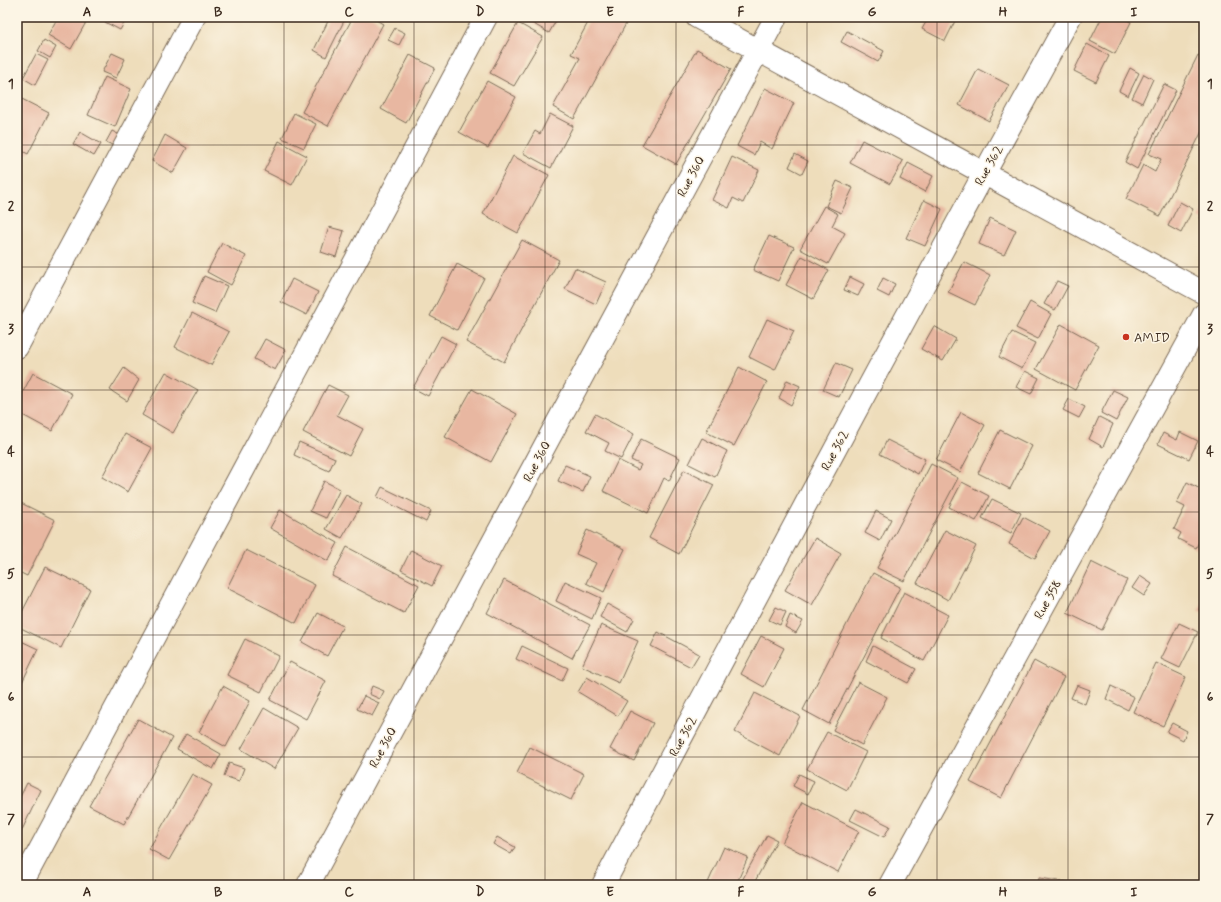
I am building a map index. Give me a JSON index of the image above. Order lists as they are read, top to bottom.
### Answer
{
  "streets": {
    "street": ["Rue 362", "Rue 360", "Rue 358"]
  },
  "places": ["AMID"],
  "grid": {
    "columns": [
      "A",
      "B",
      "C",
      "D",
      "E",
      "F",
      "G",
      "H",
      "I"
    ],
    "rows": [
      "1",
      "2",
      "3",
      "4",
      "5",
      "6",
      "7"
    ]
  }
}
